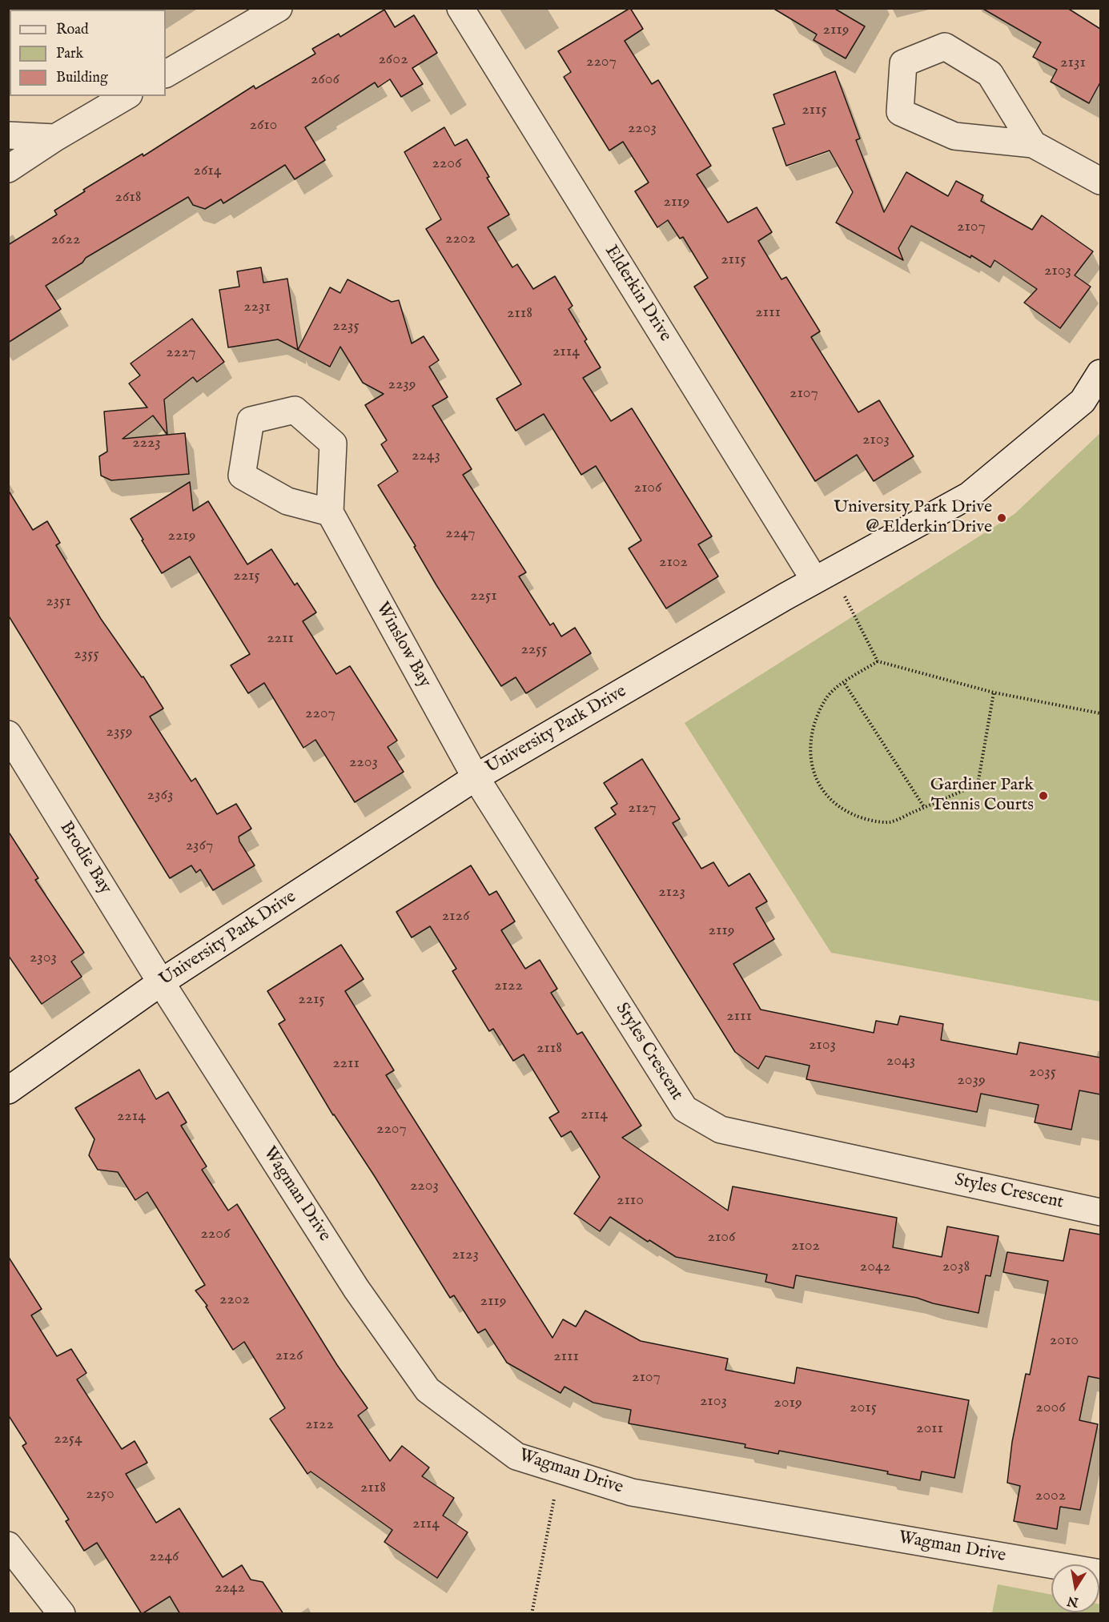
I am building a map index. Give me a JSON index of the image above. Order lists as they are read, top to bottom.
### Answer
{
  "streets": {
    "street": [
      "Elderkin Drive",
      "Winslow Bay",
      "University Park Drive",
      "Brodie Bay",
      "Styles Crescent",
      "Wagman Drive"
    ]
  },
  "crossings": [
    ["Elderkin Drive", "University Park Drive"],
    ["Winslow Bay", "University Park Drive"],
    ["Winslow Bay", "Styles Crescent"],
    ["University Park Drive", "Brodie Bay"],
    ["University Park Drive", "Styles Crescent"],
    ["University Park Drive", "Wagman Drive"],
    ["Brodie Bay", "Wagman Drive"]
  ],
  "places": ["University Park Drive @ Elderkin Drive", "Gardiner Park Tennis Courts"],
  "house_numbers": [
    "2119",
    "2602",
    "2207",
    "2131",
    "2606",
    "2115",
    "2610",
    "2203",
    "2206",
    "2614",
    "2618",
    "2119",
    "2107",
    "2202",
    "2622",
    "2115",
    "2103",
    "2231",
    "2111",
    "2118",
    "2235",
    "2114",
    "2227",
    "2239",
    "2107",
    "2103",
    "2223",
    "2243",
    "2106",
    "2247",
    "2219",
    "2102",
    "2215",
    "2251",
    "2351",
    "2211",
    "2255",
    "2355",
    "2207",
    "2359",
    "2203",
    "2363",
    "2127",
    "2367",
    "2123",
    "2126",
    "2119",
    "2303",
    "2122",
    "2215",
    "2111",
    "2103",
    "2118",
    "2043",
    "2211",
    "2035",
    "2039",
    "2114",
    "2214",
    "2207",
    "2203",
    "2110",
    "2206",
    "2106",
    "2102",
    "2123",
    "2042",
    "2038",
    "2202",
    "2119",
    "2010",
    "2126",
    "2111",
    "2107",
    "2103",
    "2019",
    "2015",
    "2006",
    "2122",
    "2011",
    "2254",
    "2118",
    "2250",
    "2002",
    "2114",
    "2246",
    "2242"
  ],
  "legend": ["Road", "Park", "Building"],
  "north": "bottom"
}
